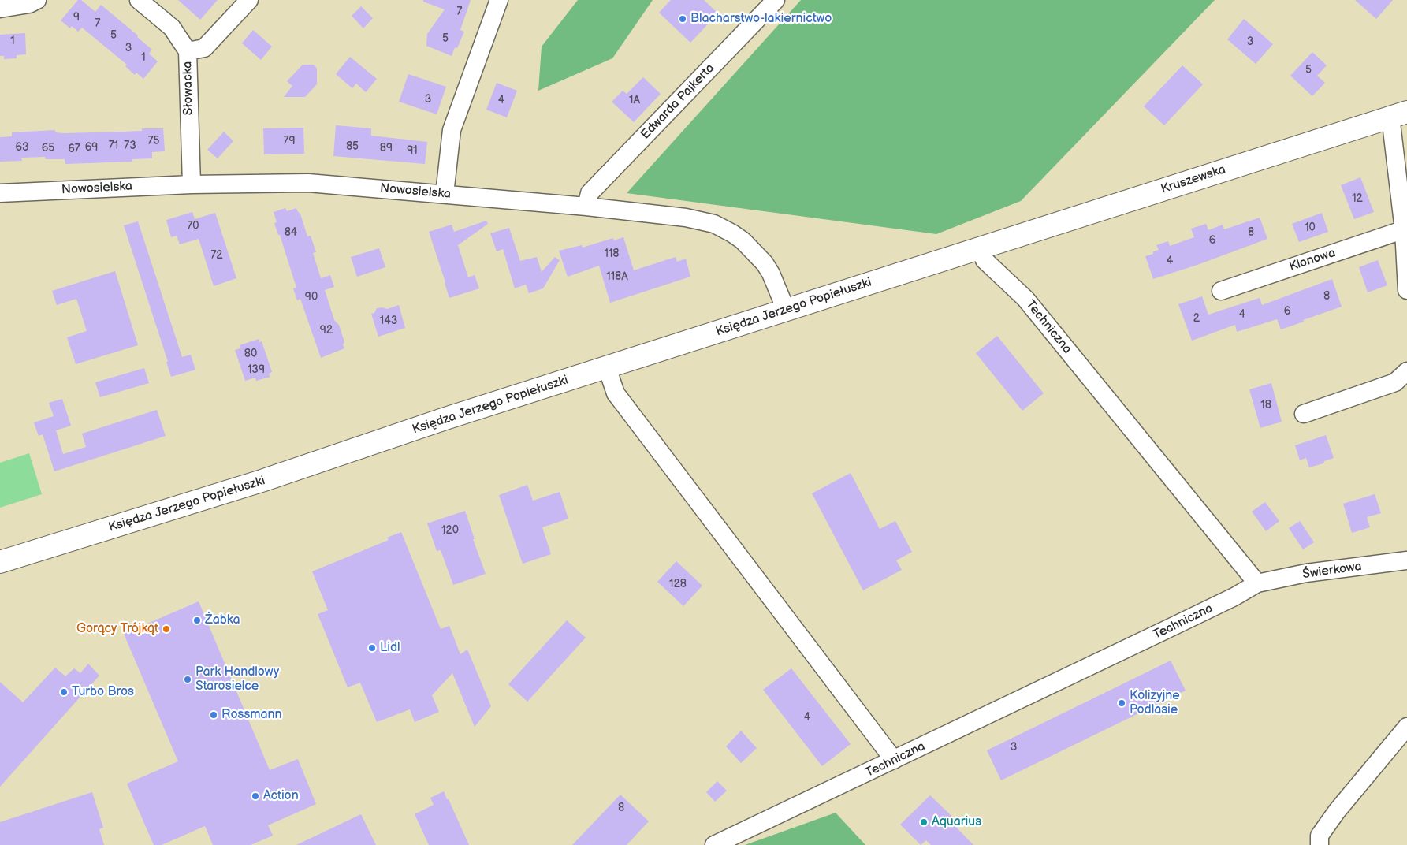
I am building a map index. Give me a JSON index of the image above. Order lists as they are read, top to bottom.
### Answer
{
  "streets": {
    "street": [
      "Słowacka",
      "Edwarda Pajkerta",
      "Kruszewska",
      "Nowosielska",
      "Klonowa",
      "Księdza Jerzego Popiełuszki",
      "Techniczna",
      "Świerkowa"
    ]
  },
  "crossings": [
    ["Słowacka", "Nowosielska"],
    ["Edwarda Pajkerta", "Nowosielska"],
    ["Kruszewska", "Księdza Jerzego Popiełuszki"],
    ["Kruszewska", "Techniczna"],
    ["Nowosielska", "Księdza Jerzego Popiełuszki"],
    ["Księdza Jerzego Popiełuszki", "Techniczna"],
    ["Techniczna", "Świerkowa"]
  ],
  "places": [
    "Blacharstwo-lakiernictwo",
    "Żabka",
    "Gorący Trójkąt",
    "Lidl",
    "Park Handlowy Starosielce",
    "Turbo Bros",
    "Kolizyjne Podlasie",
    "Rossmann",
    "Action",
    "Aquarius"
  ],
  "house_numbers": [
    "7",
    "9",
    "7",
    "5",
    "5",
    "1",
    "3",
    "3",
    "1",
    "5",
    "3",
    "4",
    "1A",
    "75",
    "79",
    "71",
    "73",
    "85",
    "63",
    "69",
    "65",
    "89",
    "67",
    "91",
    "12",
    "70",
    "10",
    "84",
    "8",
    "6",
    "118",
    "72",
    "4",
    "118A",
    "8",
    "90",
    "6",
    "4",
    "2",
    "143",
    "92",
    "80",
    "139",
    "18",
    "120",
    "128",
    "4",
    "3",
    "8"
  ]
}
